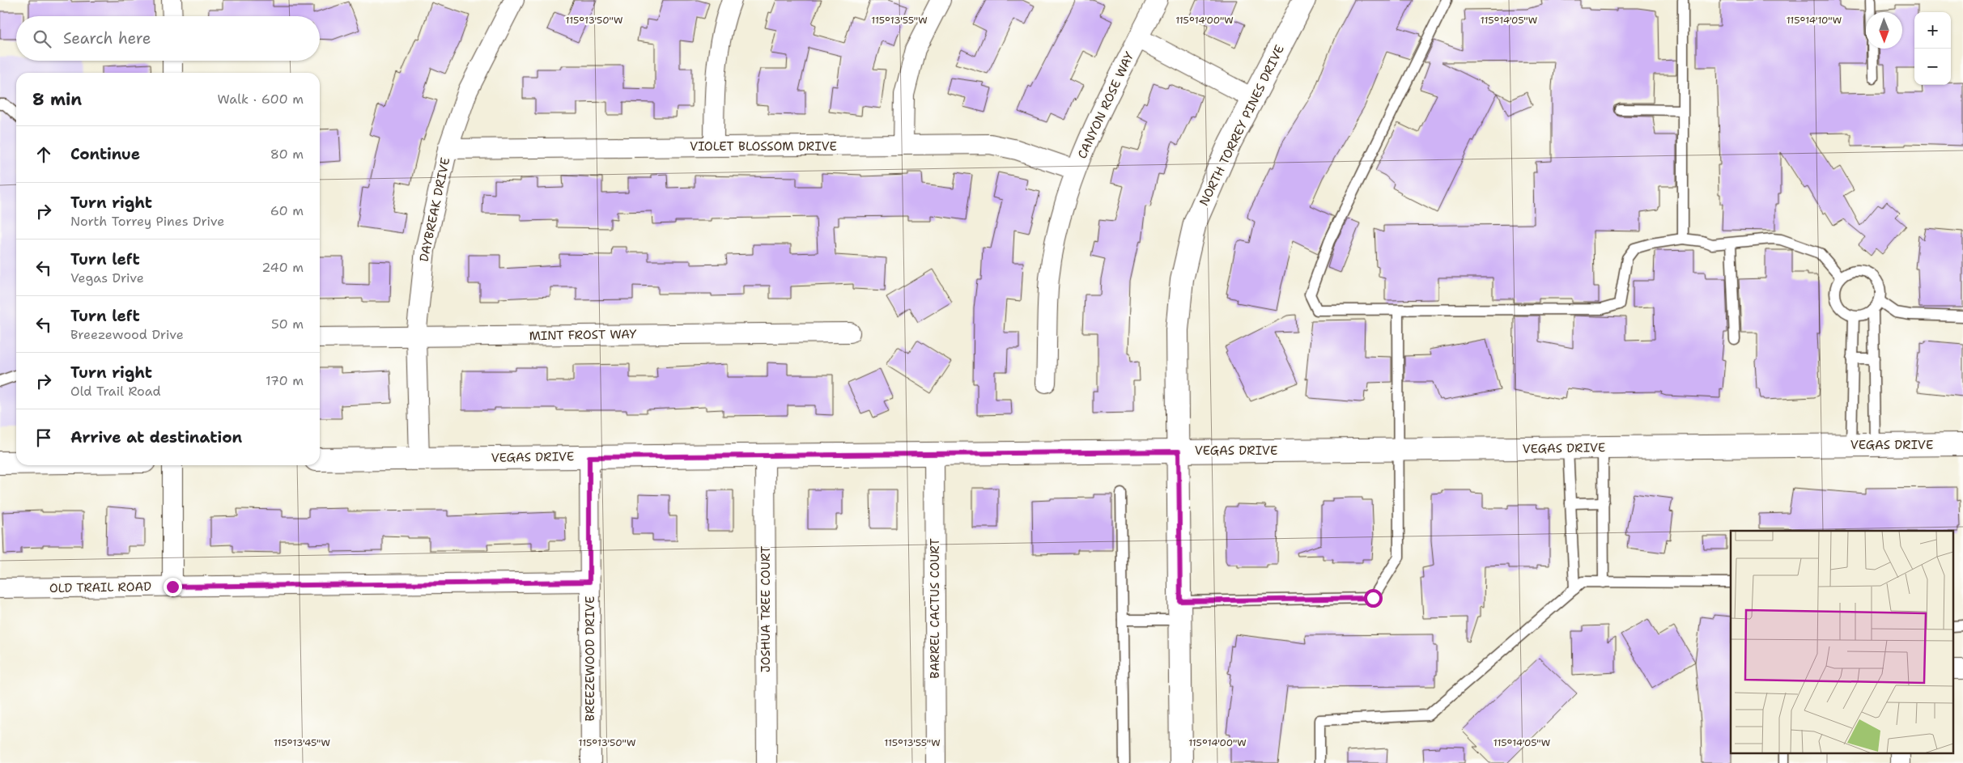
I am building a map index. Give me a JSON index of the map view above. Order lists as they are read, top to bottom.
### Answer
{
  "streets": {
    "main road": ["NORTH TORREY PINES DRIVE", "VEGAS DRIVE"],
    "street": [
      "CANYON ROSE WAY",
      "VIOLET BLOSSOM DRIVE",
      "DAYBREAK DRIVE",
      "MINT FROST WAY",
      "OLD TRAIL ROAD",
      "BARREL CACTUS COURT",
      "JOSHUA TREE COURT",
      "BREEZEWOOD DRIVE"
    ]
  },
  "crossings": [
    ["CANYON ROSE WAY", "VIOLET BLOSSOM DRIVE"],
    ["NORTH TORREY PINES DRIVE", "VEGAS DRIVE"],
    ["VIOLET BLOSSOM DRIVE", "DAYBREAK DRIVE"],
    ["DAYBREAK DRIVE", "MINT FROST WAY"],
    ["DAYBREAK DRIVE", "VEGAS DRIVE"],
    ["VEGAS DRIVE", "BARREL CACTUS COURT"],
    ["VEGAS DRIVE", "JOSHUA TREE COURT"],
    ["VEGAS DRIVE", "BREEZEWOOD DRIVE"],
    ["OLD TRAIL ROAD", "BREEZEWOOD DRIVE"]
  ],
  "north": "bottom",
  "page": {
    "map_buttons": ["+", "−"],
    "search": "Search here",
    "heading": ["8 min", "Walk · 600 m"],
    "list": [
      ["Continue", "80 m"],
      ["Turn right", "North Torrey Pines Drive", "60 m"],
      ["Turn left", "Vegas Drive", "240 m"],
      ["Turn left", "Breezewood Drive", "50 m"],
      ["Turn right", "Old Trail Road", "170 m"],
      "Arrive at destination"
    ]
  },
  "coordinates": [
    "115°13'50\"W",
    "115°13'55\"W",
    "115°14'00\"W",
    "115°14'05\"W",
    "115°14'10\"W",
    "115°13'45\"W"
  ]
}
